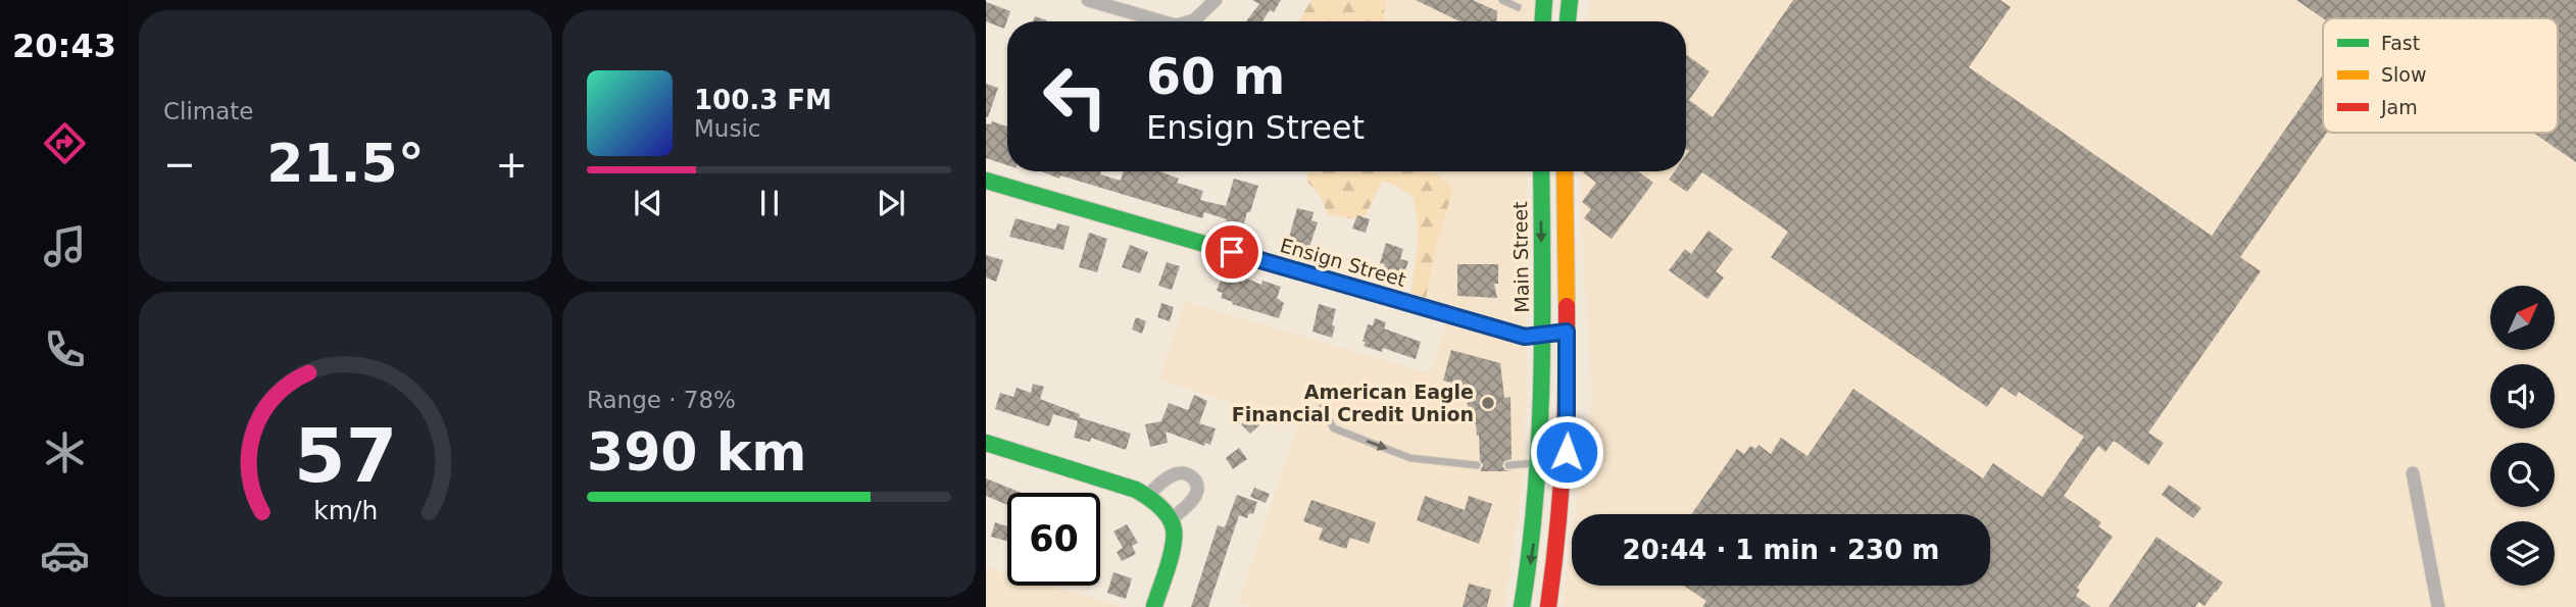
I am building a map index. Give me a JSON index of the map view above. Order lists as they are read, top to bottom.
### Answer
{
  "streets": {
    "main road": ["Main Street", "Ensign Street"]
  },
  "crossings": [
    ["Main Street", "Ensign Street"]
  ],
  "places": ["American Eagle Financial Credit Union"],
  "legend": ["Fast", "Slow", "Jam"],
  "north": "top right",
  "page": {
    "tabs": "20:43",
    "tile": [
      "Climate",
      ["Range · 78%", "390 km"]
    ],
    "turn": ["60 m", "Ensign Street"],
    "song": ["100.3 FM", "Music"],
    "heat": ["−", "21.5°", "+"],
    "limit": "60",
    "trip": "20:44 · 1 min · 230 m",
    "gauge": ["57", "km/h"]
  }
}
